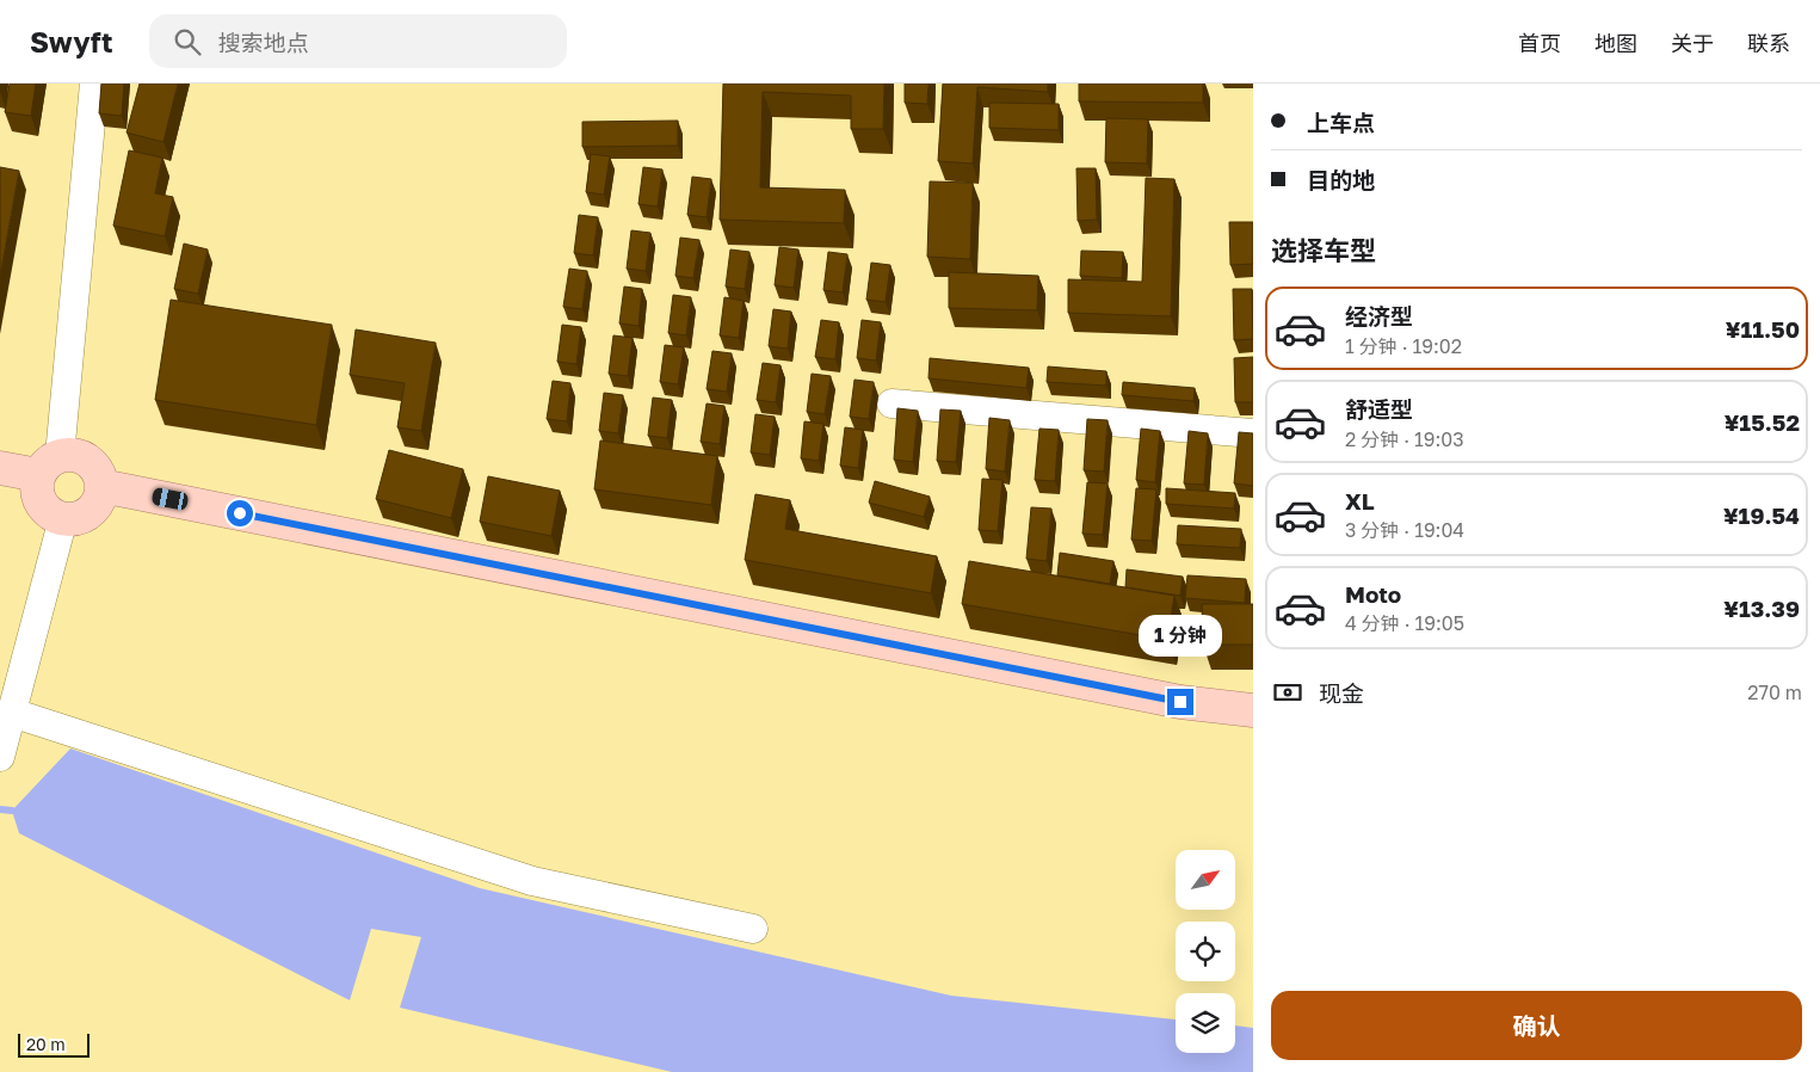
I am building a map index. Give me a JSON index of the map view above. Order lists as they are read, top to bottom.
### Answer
{
  "scale_bar": "20 m",
  "north": "top right",
  "page": {
    "header": "Swyft",
    "search": "搜索地点",
    "nav": [
      "首页",
      "地图",
      "关于",
      "联系"
    ],
    "banner": ["上车点", "目的地"],
    "heading": "选择车型",
    "list": [
      {
        "name": "经济型",
        "note": "1 分钟 · 19:02",
        "value": "¥11.50"
      },
      {
        "name": "舒适型",
        "note": "2 分钟 · 19:03",
        "value": "¥15.52"
      },
      {
        "name": "XL",
        "note": "3 分钟 · 19:04",
        "value": "¥19.54"
      },
      {
        "name": "Moto",
        "note": "4 分钟 · 19:05",
        "value": "¥13.39"
      }
    ],
    "bubble": "1 分钟",
    "pay": ["现金", "270 m"],
    "buttons": "确认",
    "scale": "20 m"
  }
}
